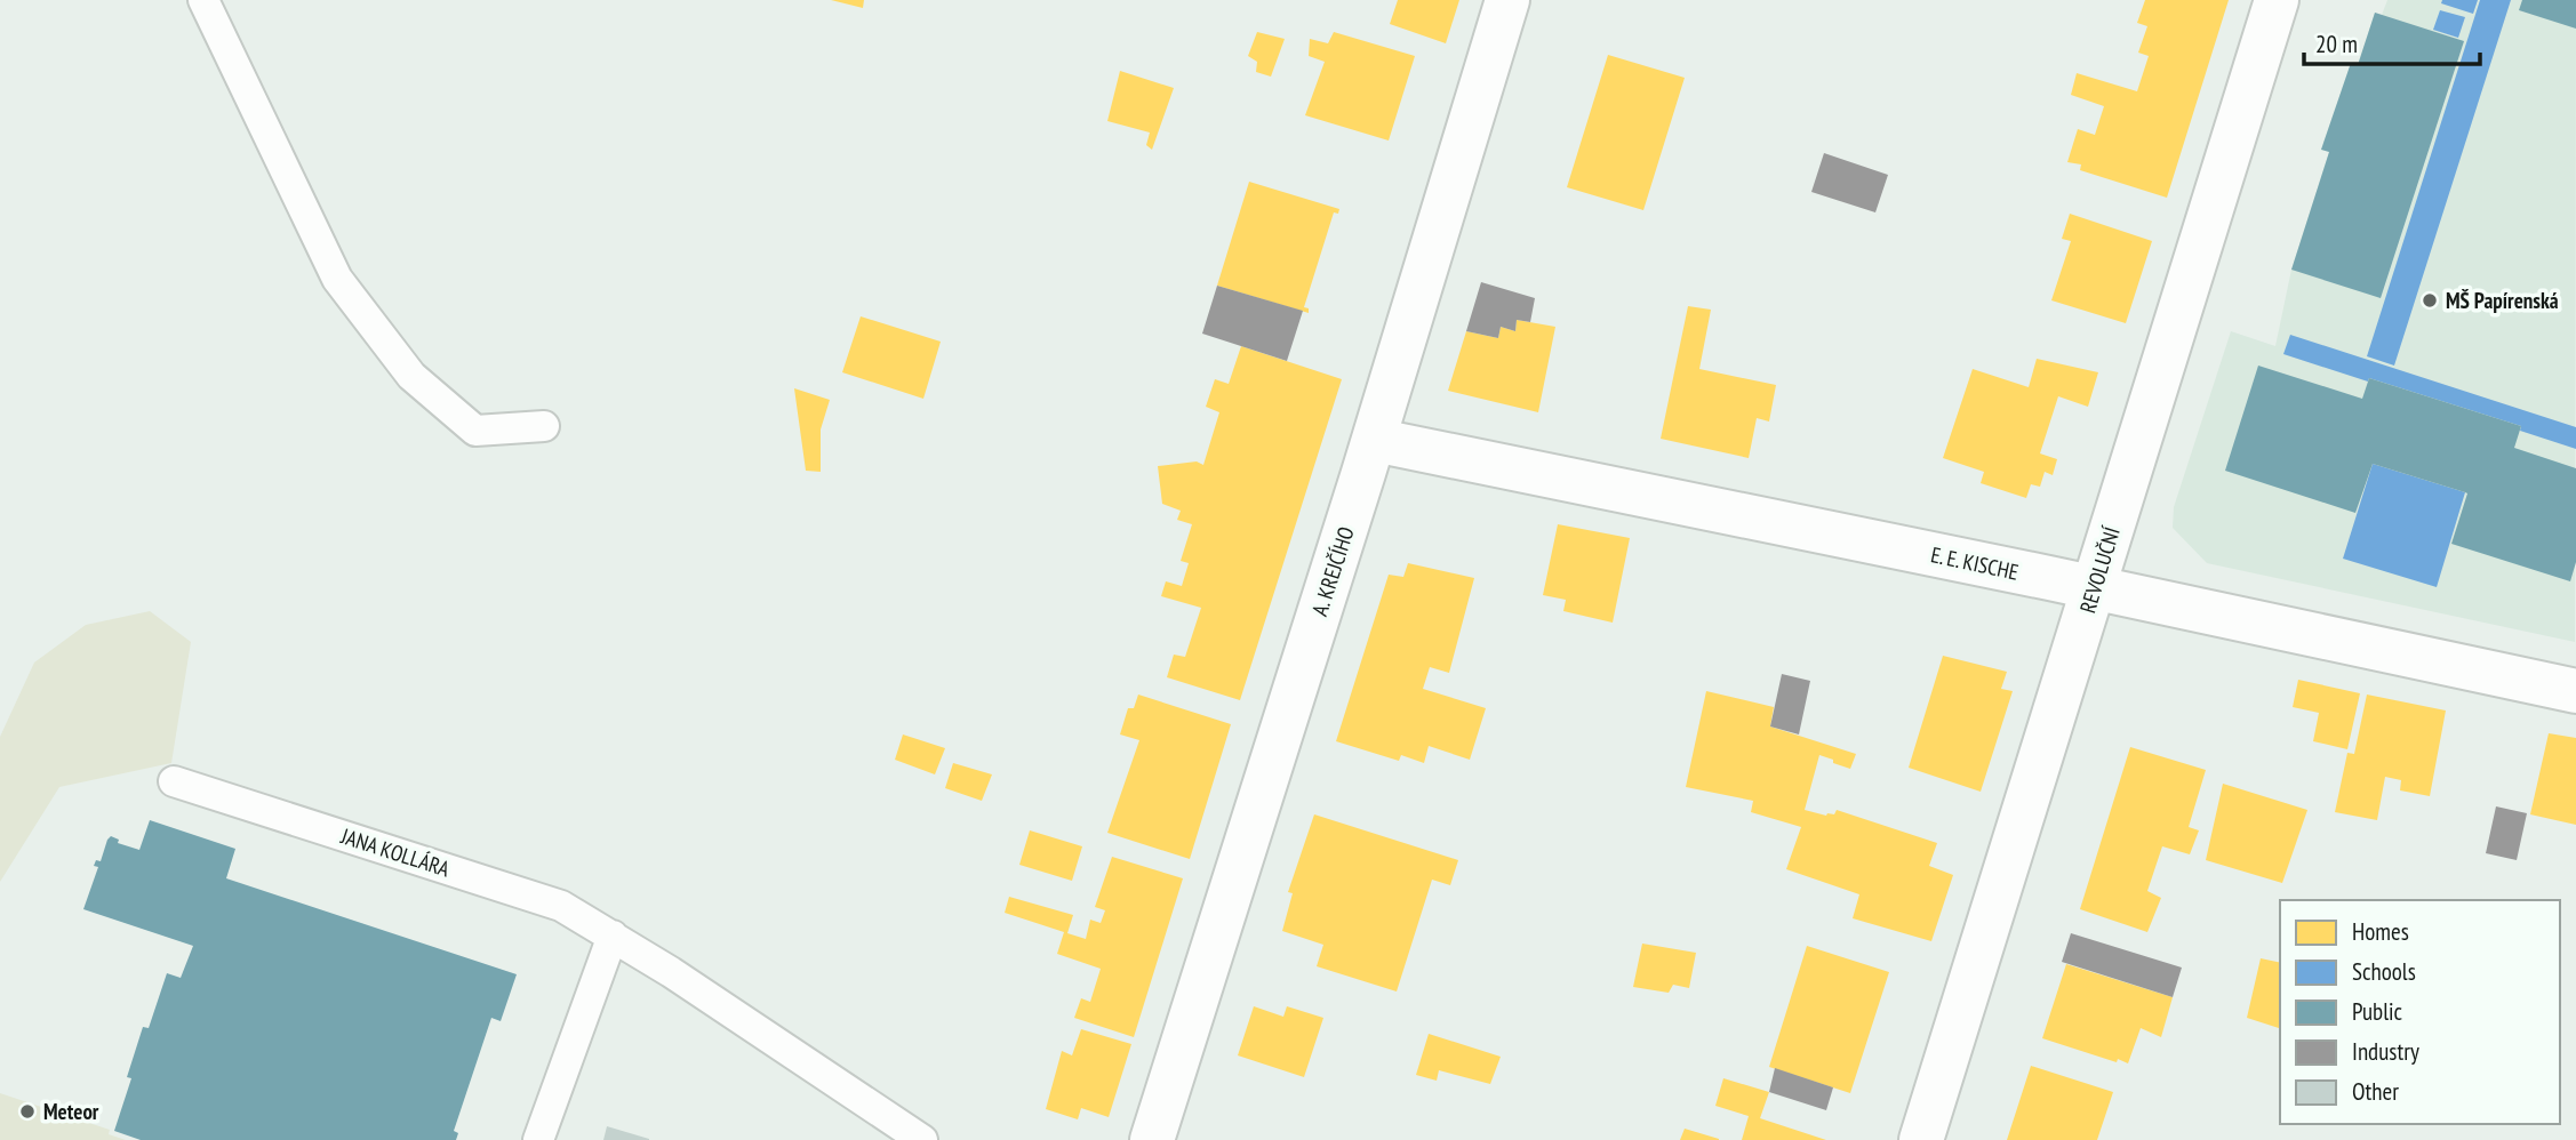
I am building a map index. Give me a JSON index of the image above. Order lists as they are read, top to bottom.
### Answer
{
  "streets": {
    "street": ["E. E. KISCHE", "REVOLUČNÍ", "A. KREJČÍHO"],
    "lane": ["JANA KOLLÁRA"]
  },
  "crossings": [
    ["E. E. KISCHE", "REVOLUČNÍ"],
    ["E. E. KISCHE", "A. KREJČÍHO"]
  ],
  "places": ["MŠ Papírenská", "Meteor"],
  "legend": [
    "Homes",
    "Schools",
    "Public",
    "Industry",
    "Other"
  ],
  "scale_bar": "20 m"
}
